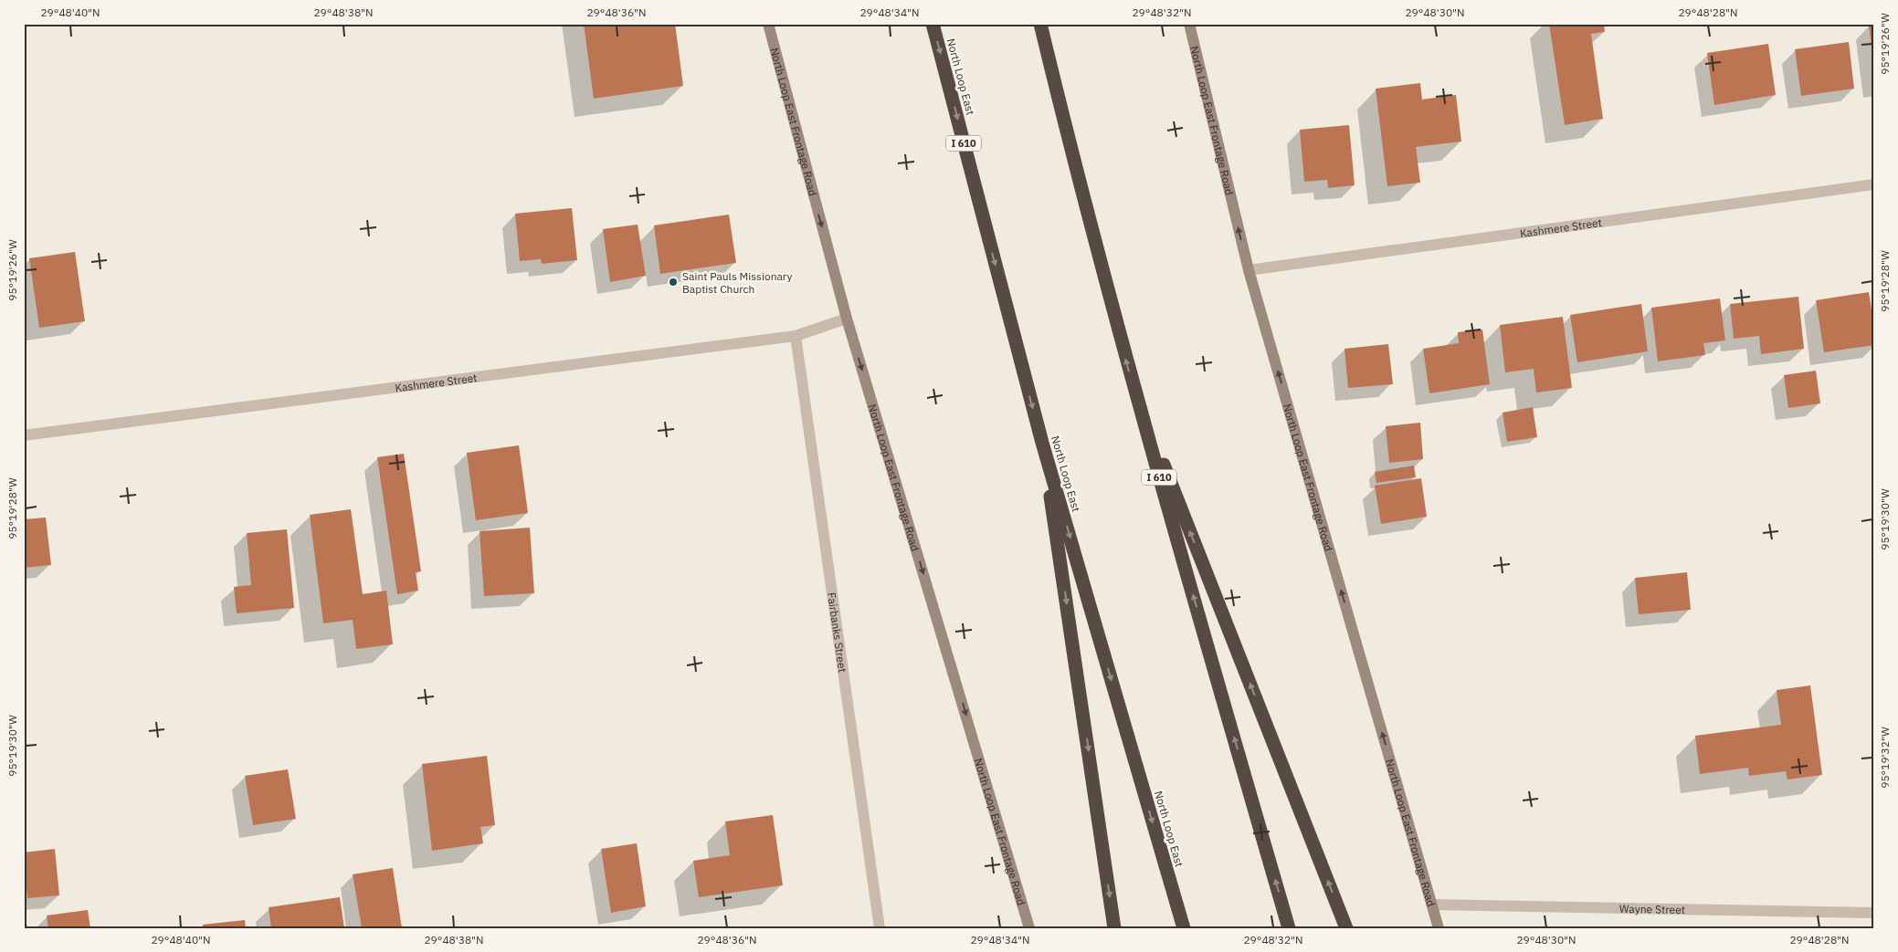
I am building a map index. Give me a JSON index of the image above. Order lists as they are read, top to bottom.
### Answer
{
  "streets": {
    "highway": ["North Loop East", "I 610"],
    "main road": ["North Loop East Frontage Road"],
    "street": ["Kashmere Street", "Fairbanks Street", "Wayne Street"]
  },
  "crossings": [
    ["North Loop East Frontage Road", "Kashmere Street"],
    ["North Loop East Frontage Road", "Wayne Street"],
    ["Kashmere Street", "Fairbanks Street"]
  ],
  "places": ["Saint Pauls Missionary Baptist Church"],
  "coordinates": [
    "29°48'40\"N",
    "29°48'38\"N",
    "29°48'36\"N",
    "29°48'34\"N",
    "29°48'32\"N",
    "29°48'30\"N",
    "29°48'28\"N",
    "95°19'26\"W",
    "95°19'28\"W",
    "95°19'30\"W",
    "95°19'32\"W"
  ]
}
